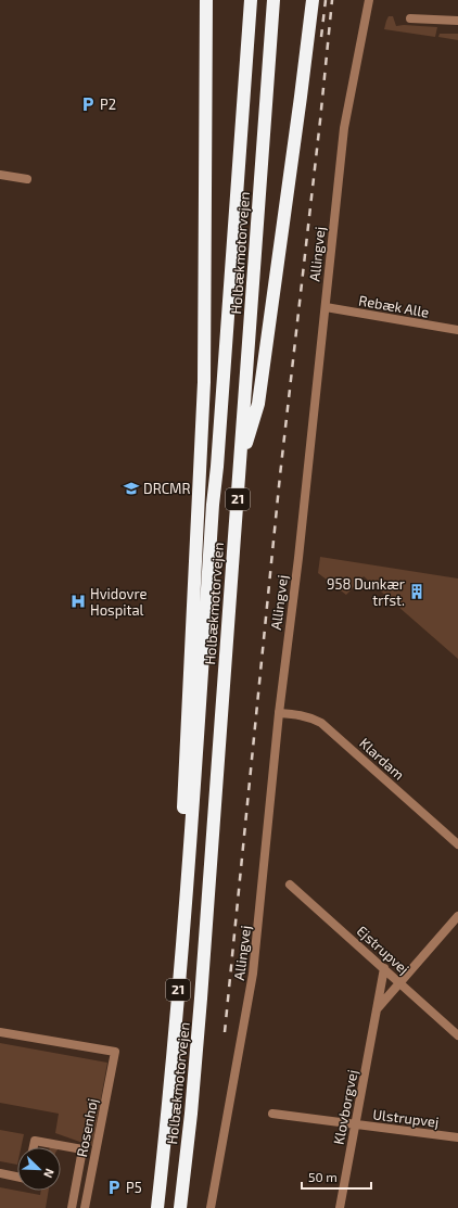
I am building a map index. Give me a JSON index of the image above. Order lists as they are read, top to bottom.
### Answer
{
  "streets": {
    "highway": ["Holbækmotorvejen", "21"],
    "street": [
      "Allingvej",
      "Rebæk Alle",
      "Klardam",
      "Ejstrupvej",
      "Klovborgvej",
      "Ulstrupvej",
      "Rosenhøj"
    ]
  },
  "crossings": [
    ["Allingvej", "Rebæk Alle"],
    ["Allingvej", "Klardam"],
    ["Ejstrupvej", "Klovborgvej"],
    ["Klovborgvej", "Ulstrupvej"]
  ],
  "places": {
    "parking": ["P2", "P5"],
    "school or university": ["DRCMR"],
    "building": ["958 Dunkær trfst."],
    "hospital": ["Hvidovre Hospital"]
  },
  "scale_bar": "50 m",
  "north": "bottom right"
}
